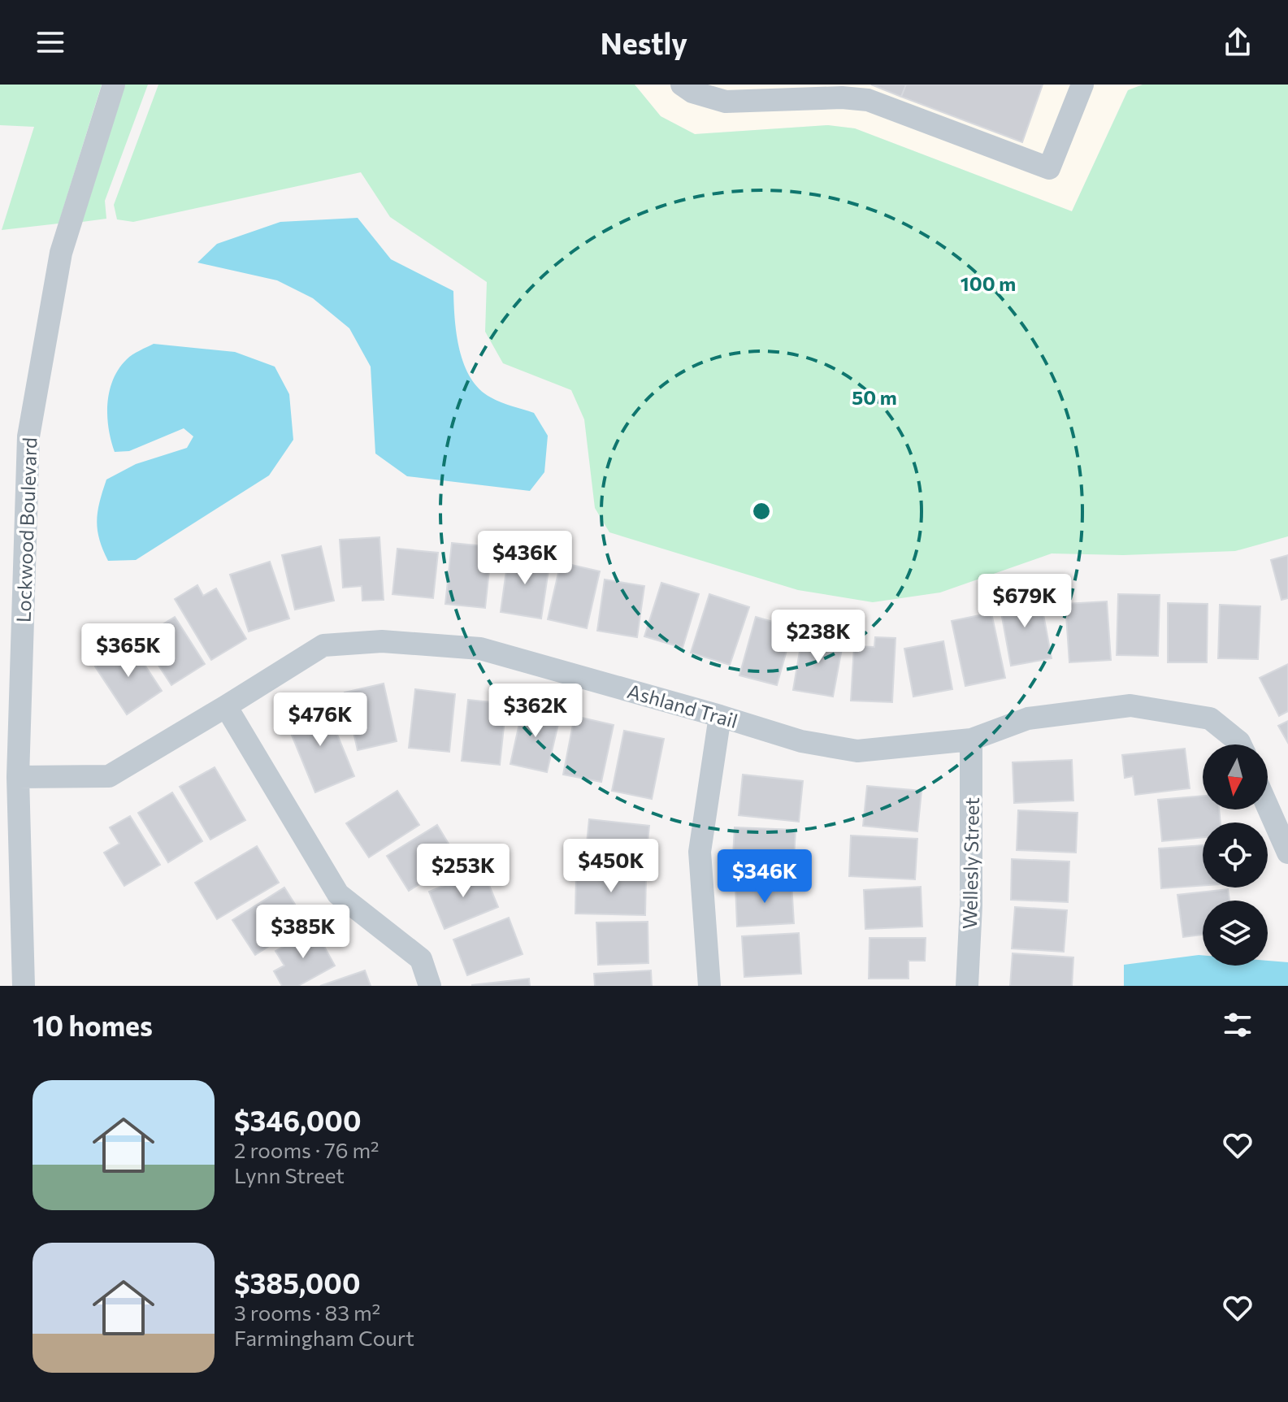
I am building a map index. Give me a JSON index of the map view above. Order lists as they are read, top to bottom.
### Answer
{
  "streets": {
    "street": ["Lockwood Boulevard", "Ashland Trail", "Wellesly Street"]
  },
  "crossings": [
    ["Lockwood Boulevard", "Ashland Trail"],
    ["Ashland Trail", "Wellesly Street"]
  ],
  "north": "bottom",
  "page": {
    "header": "Nestly",
    "price": [
      "$436K",
      "$679K",
      "$238K",
      "$365K",
      "$362K",
      "$476K",
      "$450K",
      "$253K",
      "$346K",
      "$385K"
    ],
    "heading": "10 homes",
    "list": [
      {
        "name": "$346,000",
        "note": "2 rooms · 76 m² · Lynn Street"
      },
      {
        "name": "$385,000",
        "note": "3 rooms · 83 m² · Farmingham Court"
      }
    ]
  },
  "rings": ["100 m", "50 m"]
}
